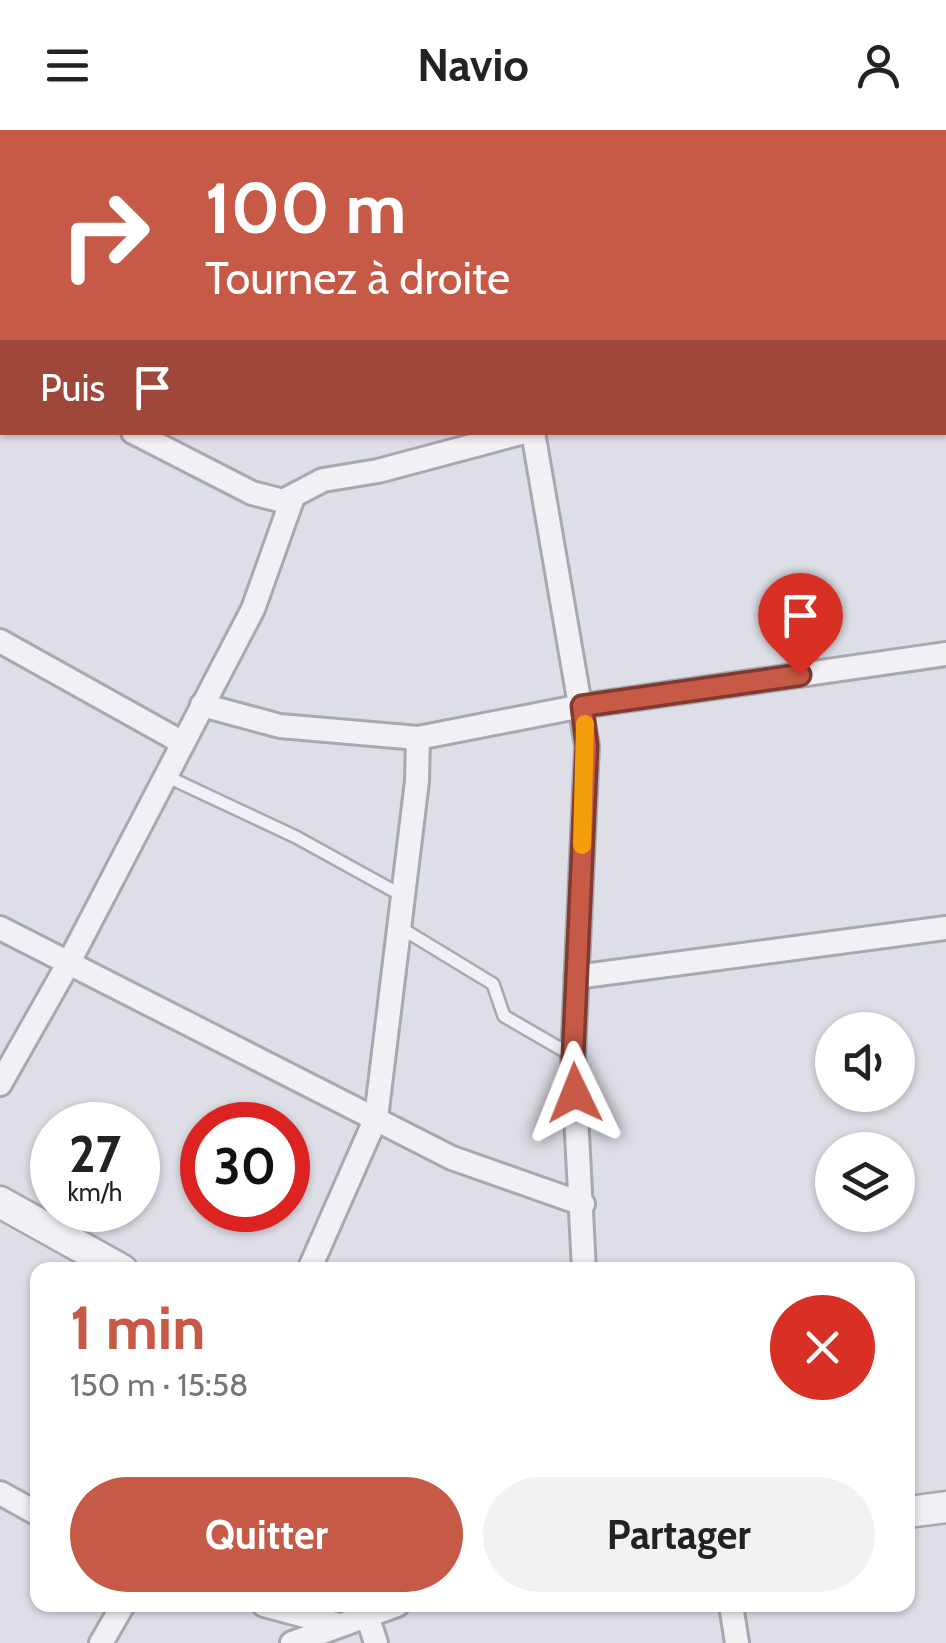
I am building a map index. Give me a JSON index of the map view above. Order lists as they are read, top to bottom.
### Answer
{
  "page": {
    "header": "Navio",
    "turn": ["100 m", "Tournez à droite"],
    "then": "Puis",
    "speed": "27 km/h",
    "limit": "30",
    "heading": ["1 min", "150 m · 15:58"],
    "buttons": ["Quitter", "Partager"]
  }
}
